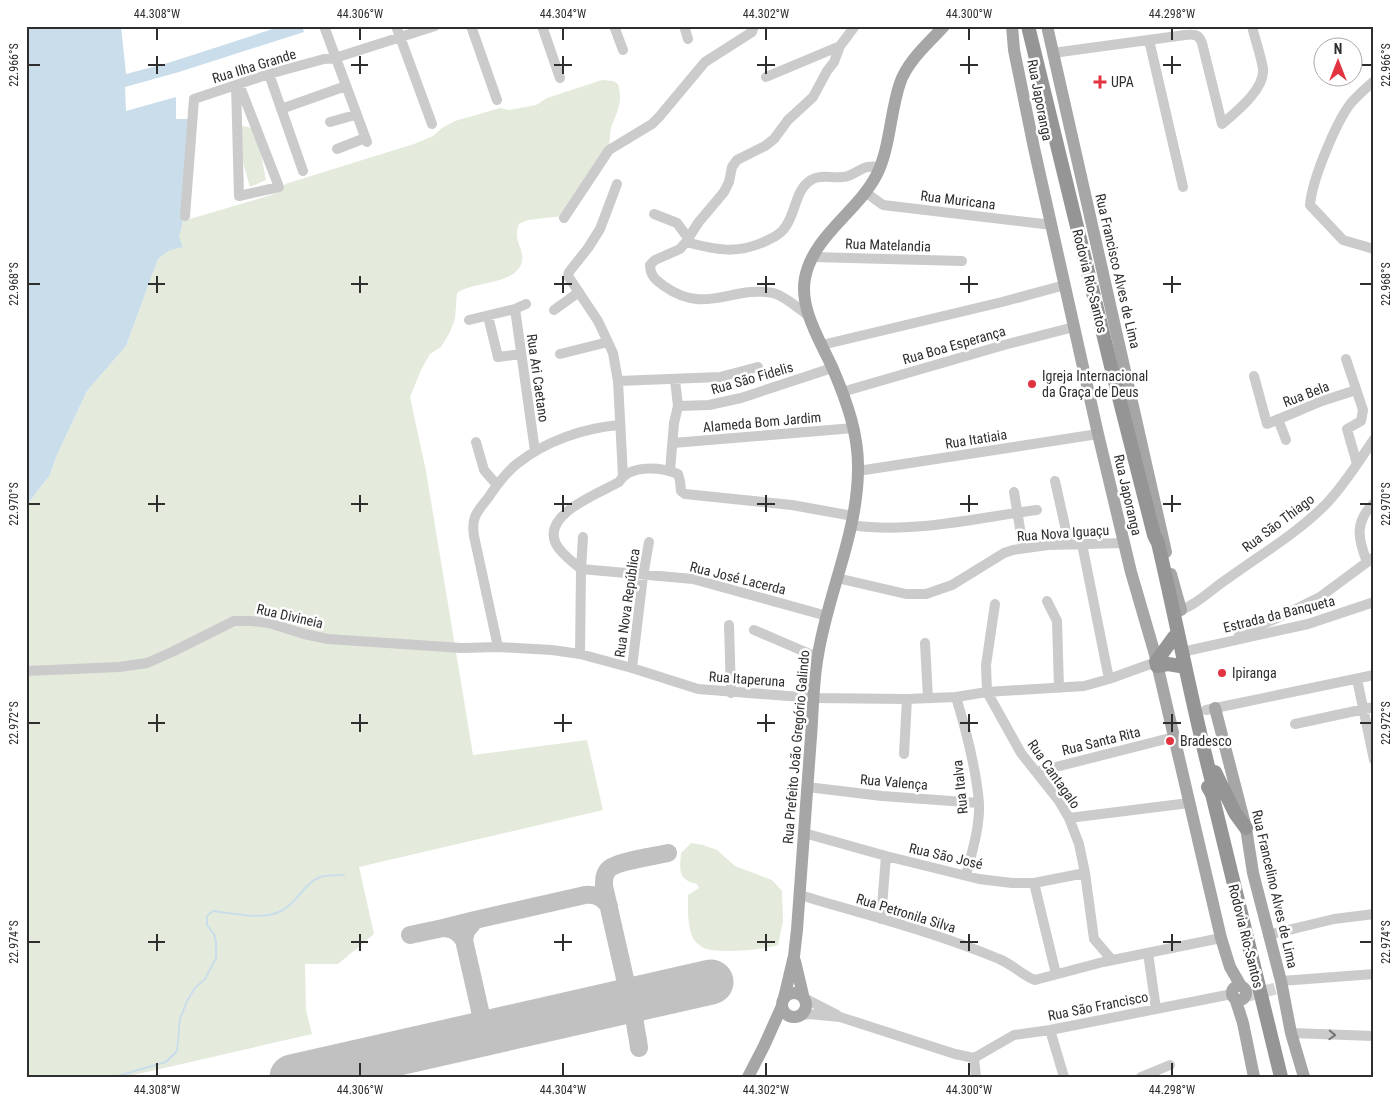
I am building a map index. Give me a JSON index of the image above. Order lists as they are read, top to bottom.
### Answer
{
  "streets": {
    "highway": ["Rodovia Rio-Santos"],
    "main road": [
      "Rua Japoranga",
      "Rua Francisco Alves de Lima",
      "Rua Prefeito João Gregório Galindo",
      "Rua Francelino Alves de Lima"
    ],
    "street": [
      "Rua Ilha Grande",
      "Rua Muricana",
      "Rua Matelandia",
      "Rua Boa Esperança",
      "Rua Ari Caetano",
      "Rua São Fidelis",
      "Rua Bela",
      "Alameda Bom Jardim",
      "Rua Itatiaia",
      "Rua São Thiago",
      "Rua Nova Iguaçu",
      "Rua José Lacerda",
      "Rua Nova República",
      "Estrada da Banqueta",
      "Rua Divineia",
      "Rua Itaperuna",
      "Rua Santa Rita",
      "Rua Cantagalo",
      "Rua Valença",
      "Rua Italva",
      "Rua São José",
      "Rua Petronila Silva",
      "Rua São Francisco"
    ]
  },
  "crossings": [
    ["Rua Japoranga", "Rua Muricana"],
    ["Rua Japoranga", "Rua Boa Esperança"],
    ["Rua Japoranga", "Rua Itatiaia"],
    ["Rua Japoranga", "Rua Nova Iguaçu"],
    ["Rua Japoranga", "Rua Itaperuna"],
    ["Rua Japoranga", "Rua Santa Rita"],
    ["Rua Japoranga", "Rua Petronila Silva"],
    ["Rua Japoranga", "Rua São Francisco"],
    ["Rua Muricana", "Rua Prefeito João Gregório Galindo"],
    ["Rua Matelandia", "Rua Prefeito João Gregório Galindo"],
    ["Rua Francisco Alves de Lima", "Rodovia Rio-Santos"],
    ["Rua Francisco Alves de Lima", "Rua São Thiago"],
    ["Rodovia Rio-Santos", "Rua São Thiago"],
    ["Rodovia Rio-Santos", "Estrada da Banqueta"],
    ["Rodovia Rio-Santos", "Rua Francelino Alves de Lima"],
    ["Rua Boa Esperança", "Rua Prefeito João Gregório Galindo"],
    ["Rua São Fidelis", "Rua Prefeito João Gregório Galindo"],
    ["Alameda Bom Jardim", "Rua Prefeito João Gregório Galindo"],
    ["Rua Itatiaia", "Rua Prefeito João Gregório Galindo"],
    ["Rua Nova Iguaçu", "Rua Prefeito João Gregório Galindo"],
    ["Rua José Lacerda", "Rua Nova República"],
    ["Rua José Lacerda", "Rua Prefeito João Gregório Galindo"],
    ["Rua Nova República", "Rua Itaperuna"],
    ["Rua Divineia", "Rua Itaperuna"],
    ["Rua Itaperuna", "Rua Prefeito João Gregório Galindo"],
    ["Rua Itaperuna", "Rua Cantagalo"],
    ["Rua Itaperuna", "Rua Italva"],
    ["Rua Santa Rita", "Rua Cantagalo"],
    ["Rua Prefeito João Gregório Galindo", "Rua Valença"],
    ["Rua Prefeito João Gregório Galindo", "Rua São José"],
    ["Rua Prefeito João Gregório Galindo", "Rua Petronila Silva"],
    ["Rua Cantagalo", "Rua São José"],
    ["Rua Cantagalo", "Rua Petronila Silva"],
    ["Rua Valença", "Rua Italva"],
    ["Rua Italva", "Rua São José"]
  ],
  "places": {
    "health": ["UPA"],
    "other": ["Igreja Internacional da Graça de Deus", "Ipiranga", "Bradesco"]
  },
  "north": "top",
  "coordinates": [
    "44.308°W",
    "44.306°W",
    "44.304°W",
    "44.302°W",
    "44.300°W",
    "44.298°W",
    "22.966°S",
    "22.968°S",
    "22.970°S",
    "22.972°S",
    "22.974°S"
  ]
}
